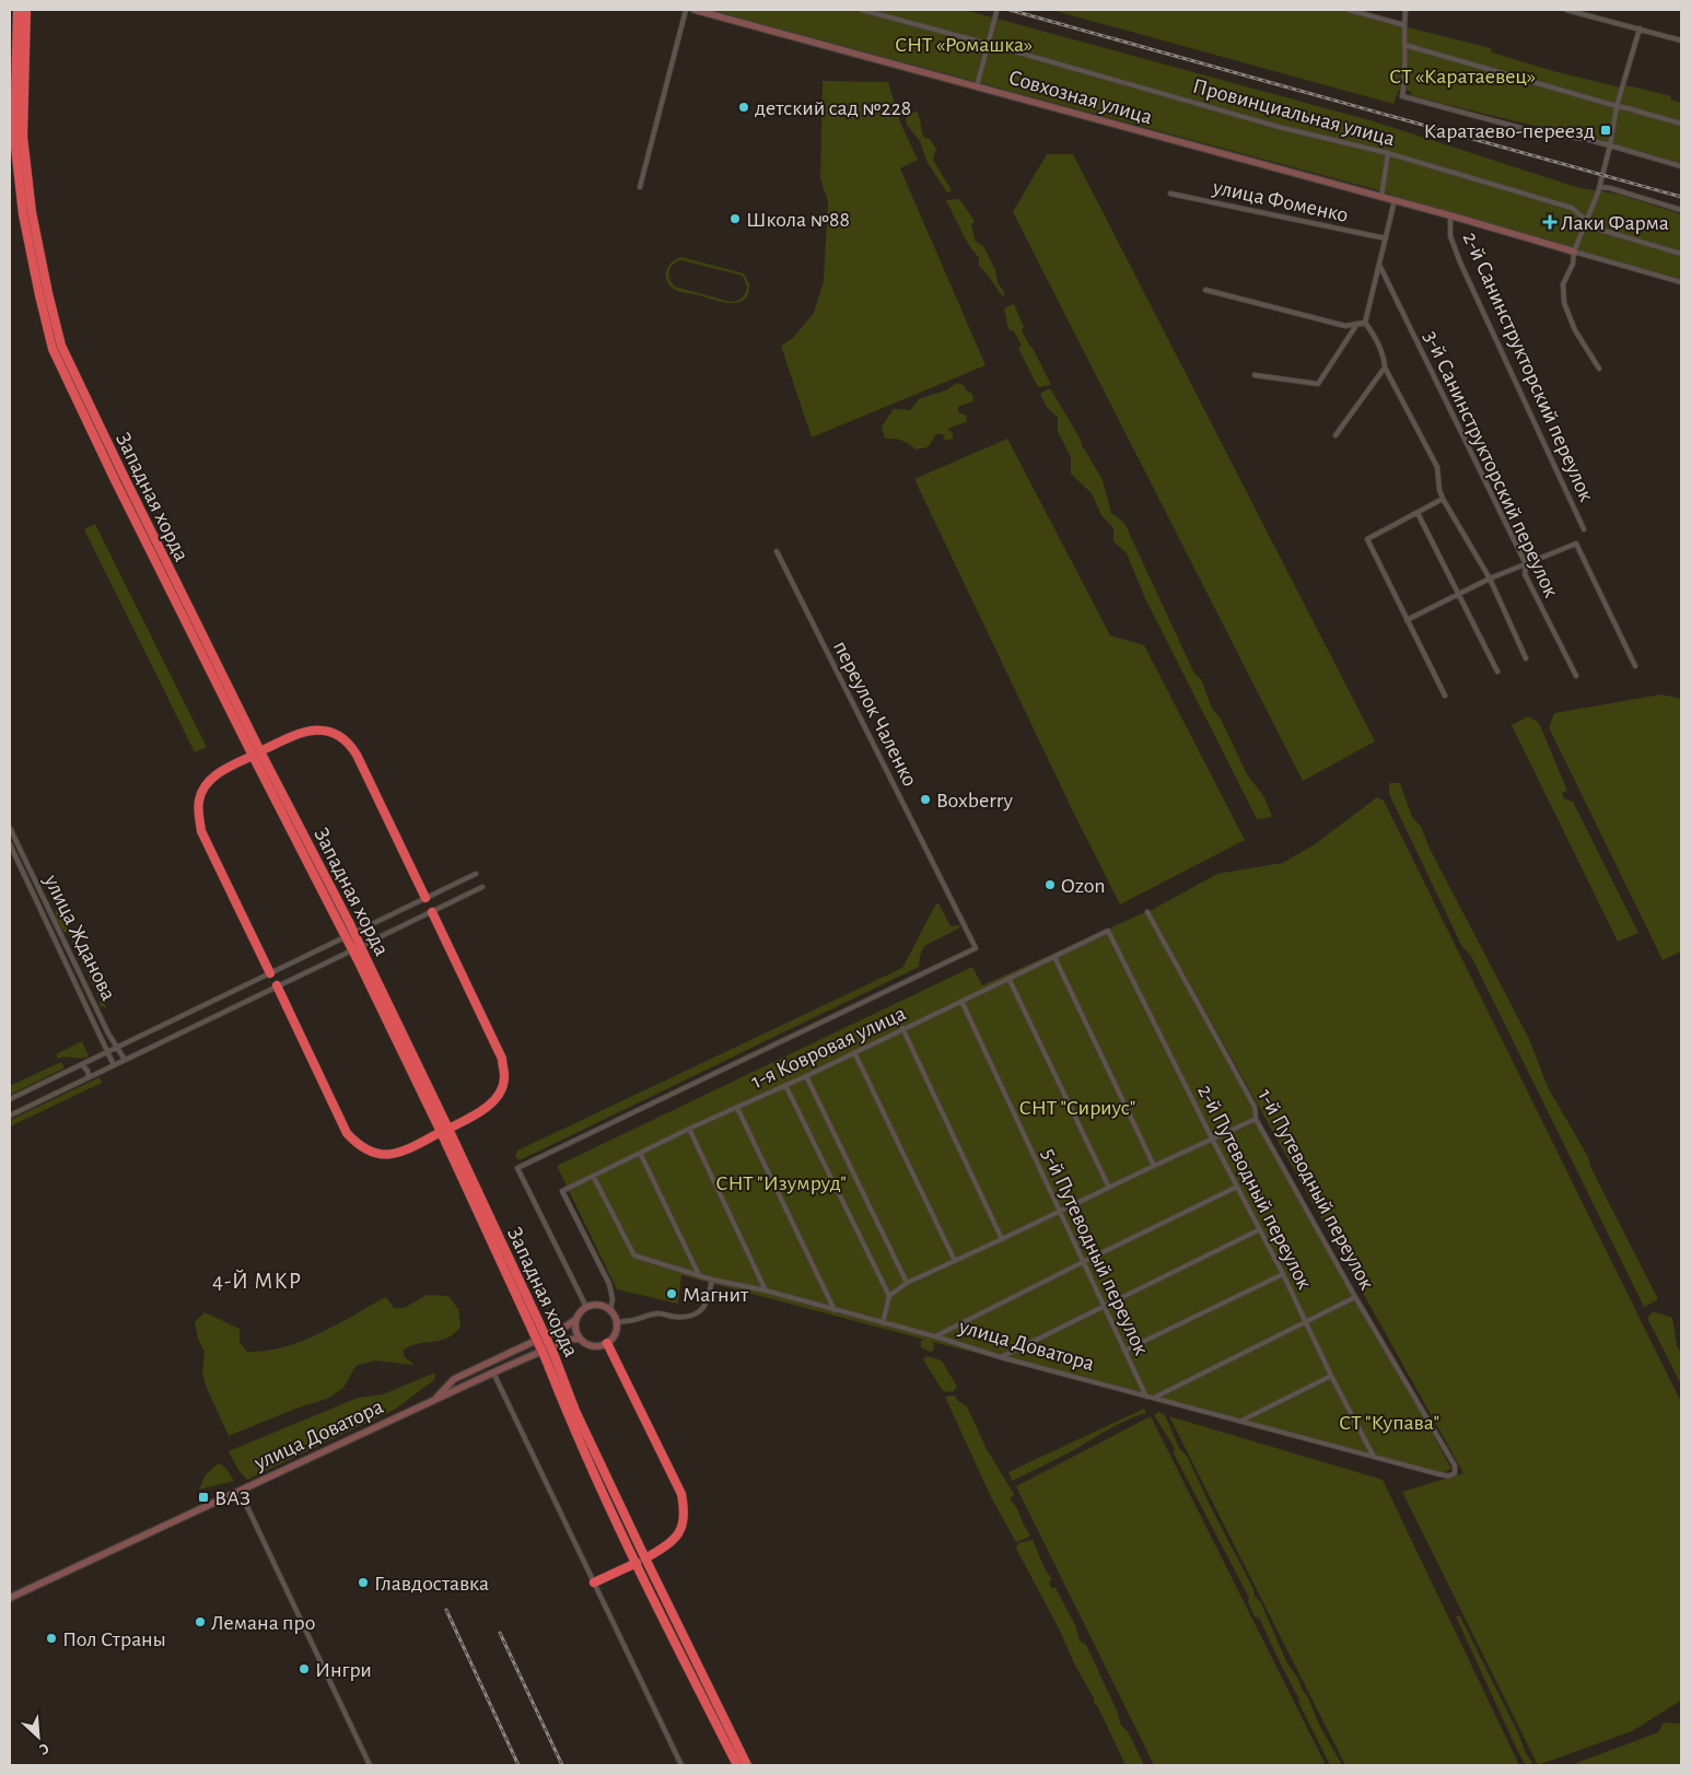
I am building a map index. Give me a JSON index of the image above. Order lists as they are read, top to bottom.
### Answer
{
  "streets": {
    "highway": ["Западная хорда"],
    "street": [
      "Совхозная улица",
      "Провинциальная улица",
      "улица Фоменко",
      "2-й Санинструкторский переулок",
      "3-й Санинструкторский переулок",
      "переулок Чаленко",
      "улица Жданова",
      "1-я Ковровая улица",
      "2-й Путеводный переулок",
      "1-й Путеводный переулок",
      "5-й Путеводный переулок",
      "улица Доватора"
    ]
  },
  "crossings": [
    ["Совхозная улица", "2-й Санинструкторский переулок"],
    ["переулок Чаленко", "1-я Ковровая улица"],
    ["переулок Чаленко", "улица Доватора"],
    ["1-я Ковровая улица", "2-й Путеводный переулок"],
    ["1-я Ковровая улица", "5-й Путеводный переулок"],
    ["1-я Ковровая улица", "улица Доватора"],
    ["2-й Путеводный переулок", "улица Доватора"],
    ["1-й Путеводный переулок", "улица Доватора"],
    ["5-й Путеводный переулок", "улица Доватора"]
  ],
  "districts": ["4-Й МКР"],
  "parks": [
    "СНТ «Ромашка»",
    "СТ «Каратаевец»",
    "СНТ \"Сириус\"",
    "СНТ \"Изумруд\"",
    "СТ \"Купава\""
  ],
  "places": {
    "other": [
      "детский сад №228",
      "Школа №88",
      "Boxberry",
      "Ozon",
      "Магнит",
      "Главдоставка",
      "Лемана про",
      "Пол Страны",
      "Ингри"
    ],
    "transit": ["Каратаево-переезд", "ВАЗ"],
    "health": ["Лаки Фарма"]
  },
  "north": "bottom right"
}
